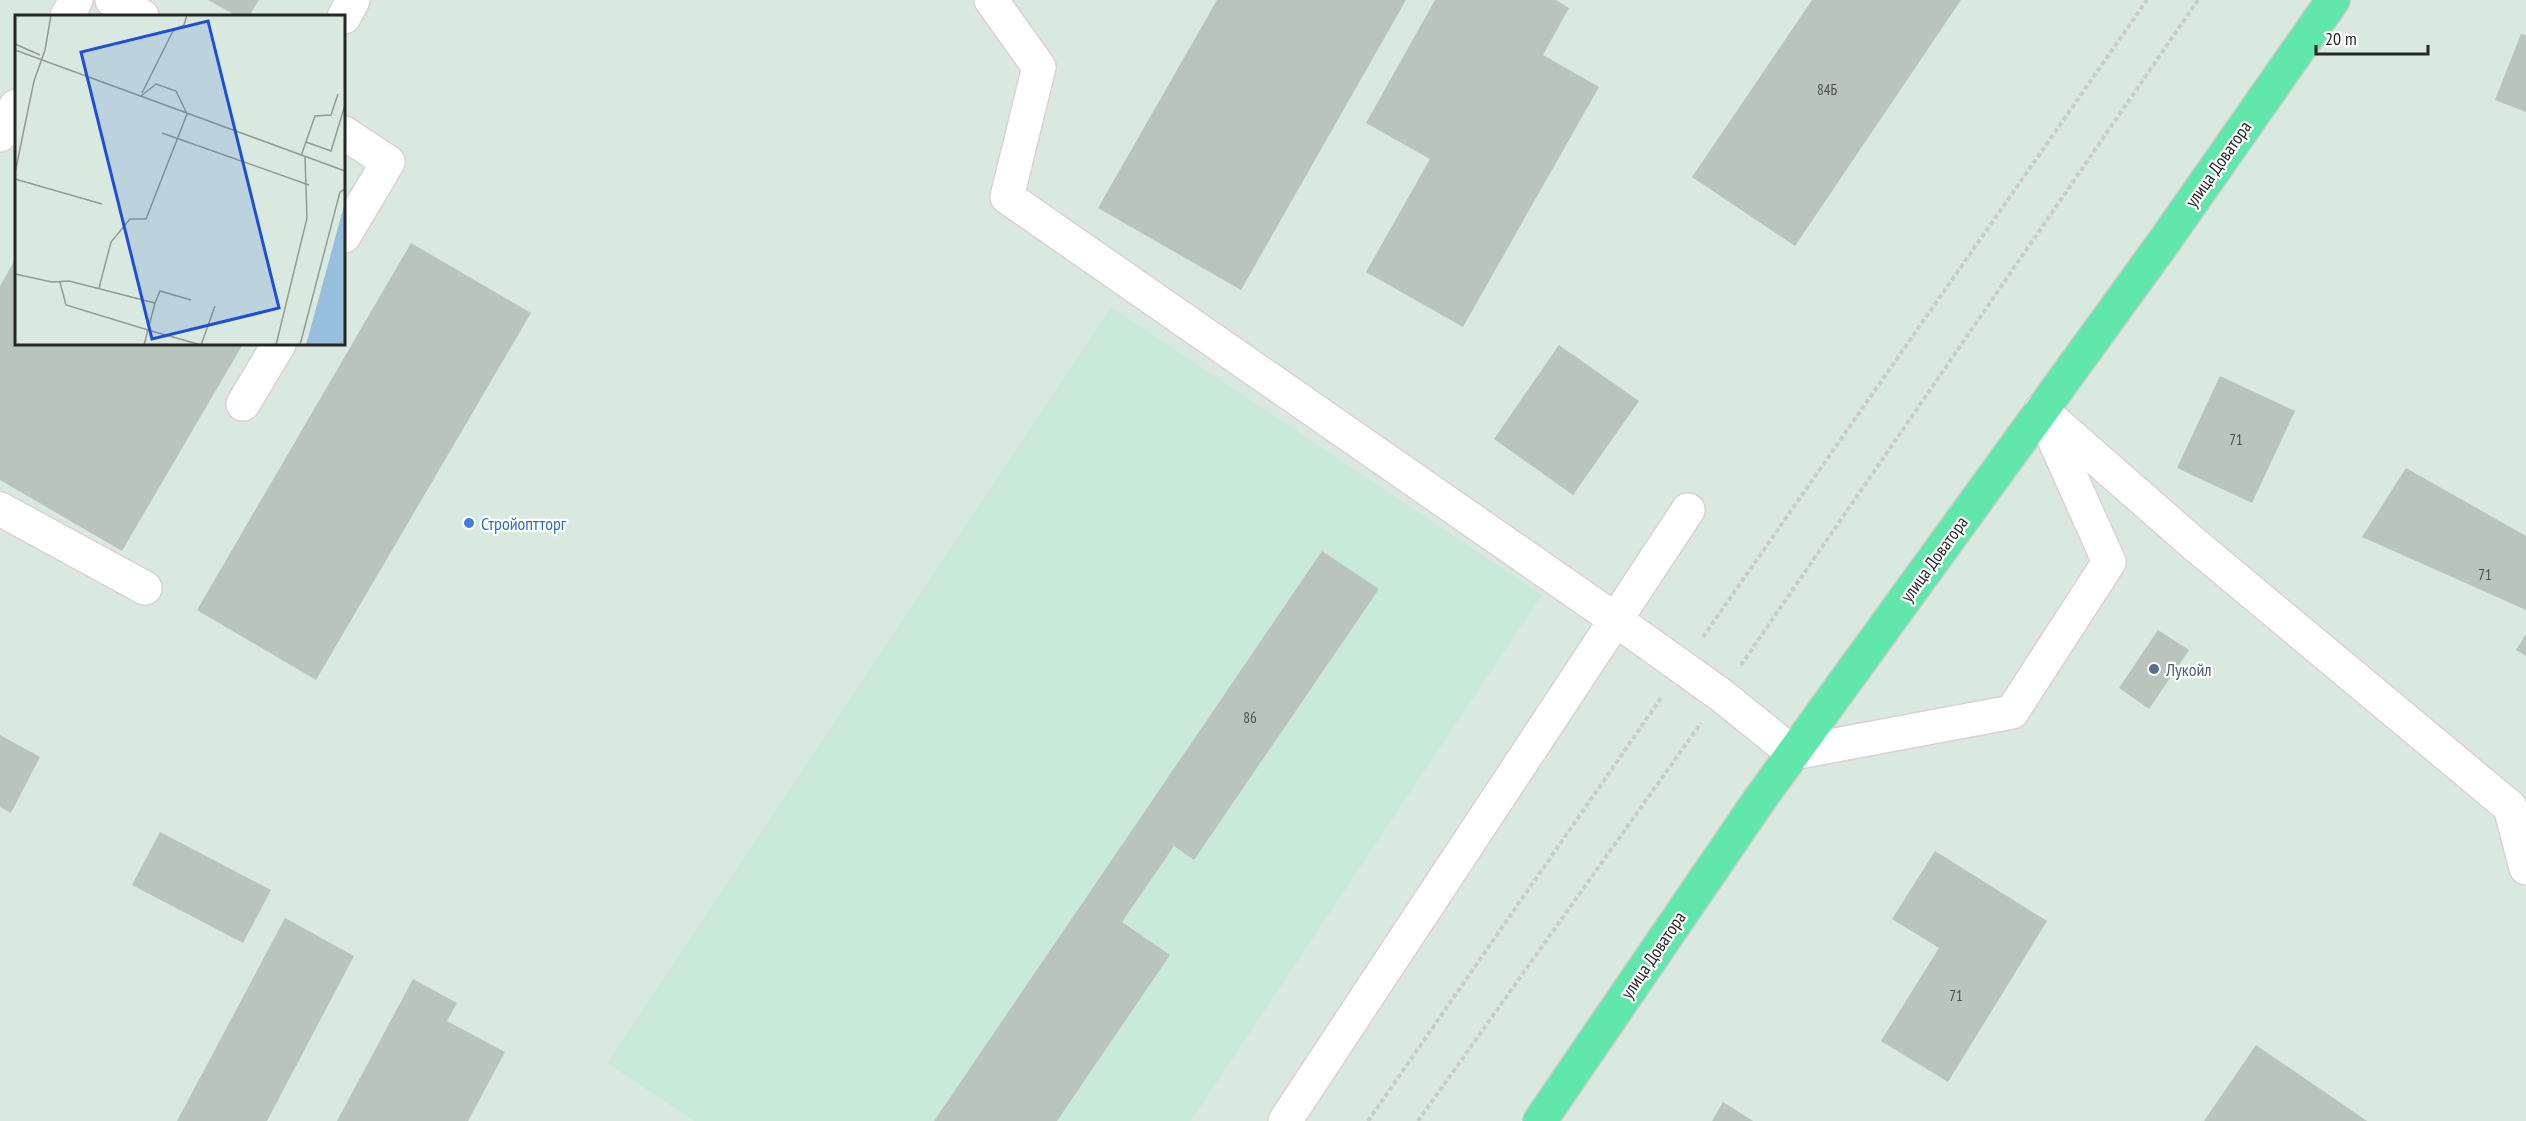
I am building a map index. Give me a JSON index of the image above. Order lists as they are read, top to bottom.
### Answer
{
  "streets": {
    "main road": ["улица Доватора"]
  },
  "places": ["Стройоптторг", "Лукойл"],
  "house_numbers": [
    "84Б",
    "71",
    "71",
    "86",
    "71"
  ],
  "scale_bar": "20 m"
}
